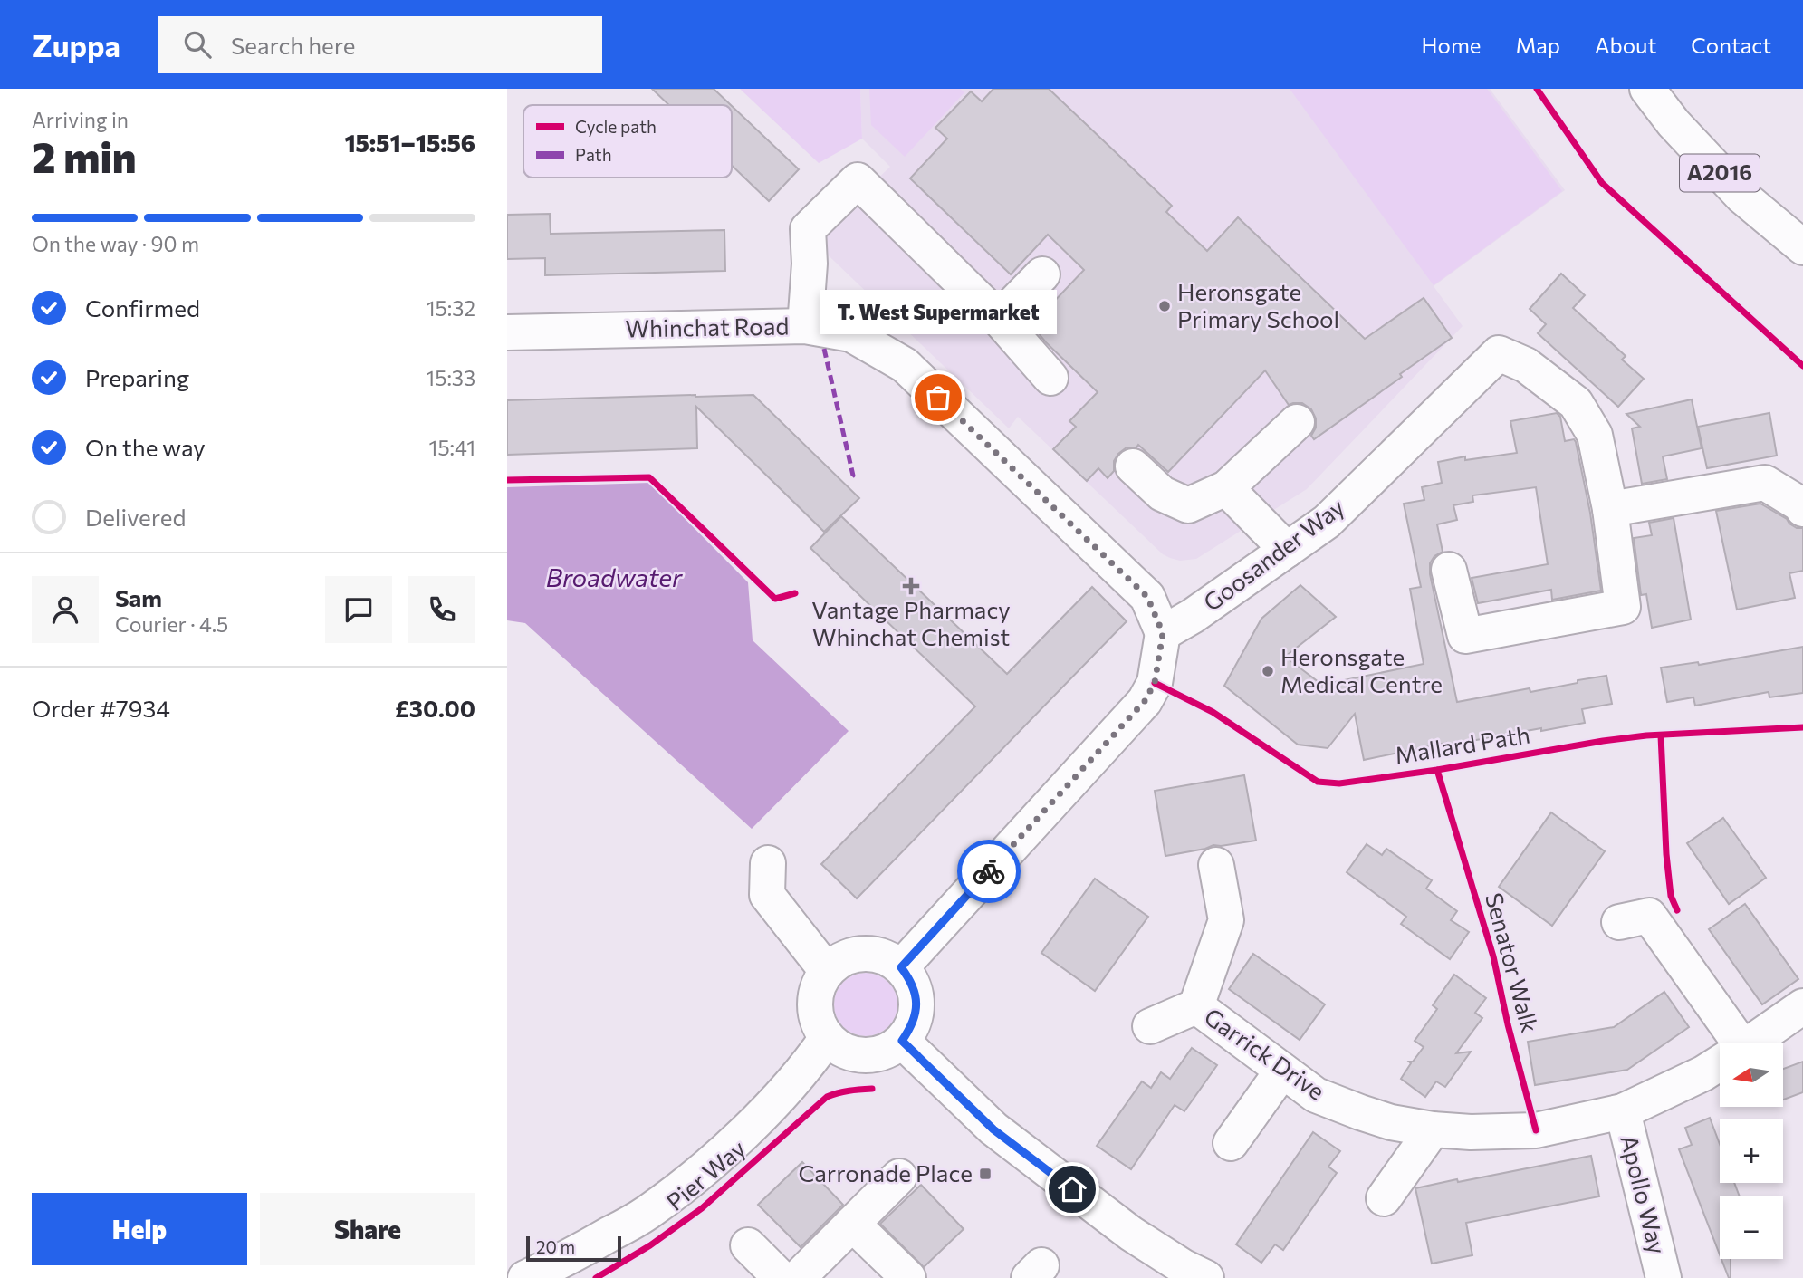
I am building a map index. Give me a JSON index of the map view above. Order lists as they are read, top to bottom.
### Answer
{
  "streets": {
    "street": [
      "A2016",
      "Whinchat Road",
      "Goosander Way",
      "Garrick Drive",
      "Pier Way",
      "Apollo Way"
    ],
    "cycle path": ["Mallard Path"]
  },
  "crossings": [
    ["Whinchat Road", "Goosander Way"],
    ["Garrick Drive", "Apollo Way"]
  ],
  "water": ["Broadwater"],
  "places": {
    "other": ["Heronsgate Primary School", "T. West Supermarket", "Heronsgate Medical Centre"],
    "health": ["Vantage Pharmacy Whinchat Chemist"],
    "transit": ["Carronade Place"]
  },
  "legend": ["Cycle path", "Path"],
  "scale_bar": "20 m",
  "north": "left",
  "page": {
    "header": "Zuppa",
    "search": "Search here",
    "nav": [
      "Home",
      "Map",
      "About",
      "Contact"
    ],
    "heading": ["2 min", "Arriving in", "15:51–15:56"],
    "panel": [
      "Sam",
      "Courier · 4.5",
      "Order #7934",
      "£30.00"
    ],
    "bar": "On the way · 90 m",
    "list": [
      ["Confirmed", "15:32"],
      ["Preparing", "15:33"],
      ["On the way", "15:41"],
      "Delivered"
    ],
    "bubble": "T. West Supermarket",
    "map_buttons": ["+", "−"],
    "buttons": ["Help", "Share"],
    "scale": "20 m"
  }
}
